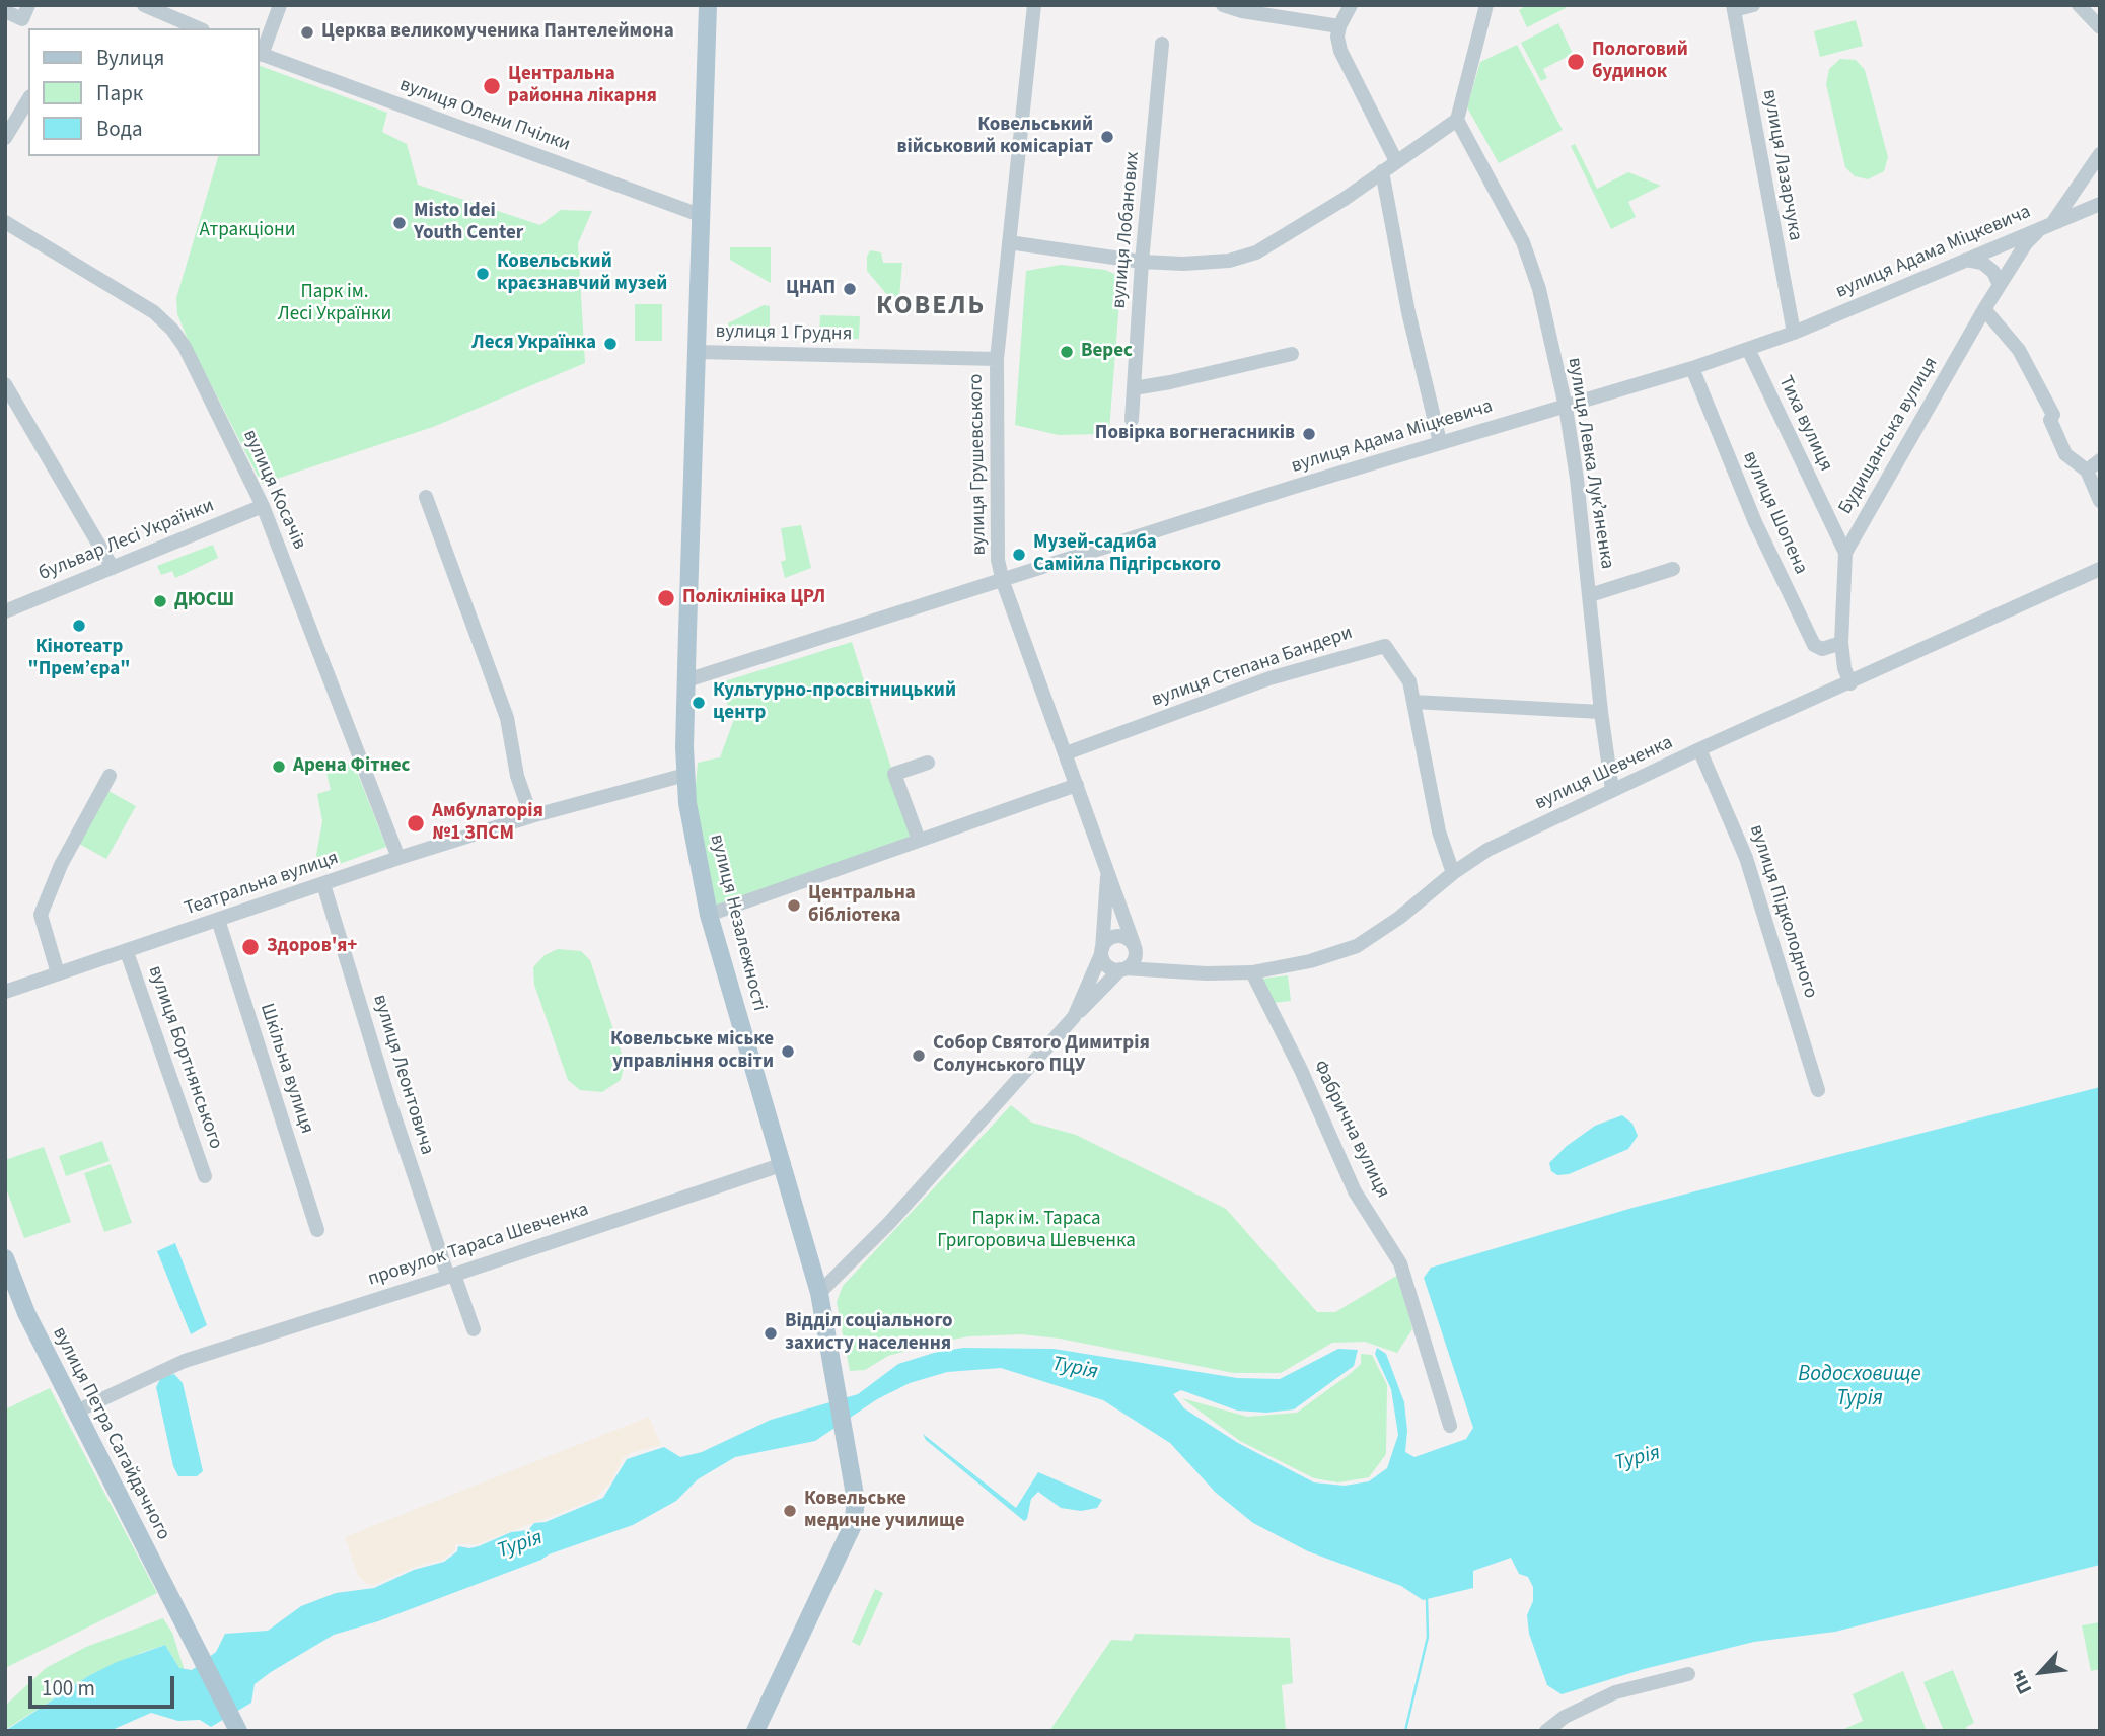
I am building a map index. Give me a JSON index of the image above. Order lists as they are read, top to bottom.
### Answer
{
  "streets": {
    "main road": ["вулиця Незалежності", "вулиця Петра Сагайдачного"],
    "street": [
      "вулиця Олени Пчілки",
      "вулиця Лазарчука",
      "вулиця Лобанових",
      "вулиця Адама Міцкевича",
      "вулиця 1 Грудня",
      "Тиха вулиця",
      "Будищанська вулиця",
      "вулиця Левка Лукʼяненка",
      "вулиця Грушевського",
      "вулиця Косачів",
      "вулиця Шопена",
      "бульвар Лесі Українки",
      "вулиця Степана Бандери",
      "вулиця Шевченка",
      "Театральна вулиця",
      "вулиця Підколодного",
      "вулиця Бортнянського",
      "Шкільна вулиця",
      "вулиця Леонтовича",
      "Фабрична вулиця",
      "провулок Тараса Шевченка"
    ]
  },
  "crossings": [
    ["вулиця Олени Пчілки", "вулиця Незалежності"],
    ["вулиця Лазарчука", "вулиця Адама Міцкевича"],
    ["вулиця Адама Міцкевича", "Тиха вулиця"],
    ["вулиця Адама Міцкевича", "Будищанська вулиця"],
    ["вулиця Адама Міцкевича", "вулиця Левка Лукʼяненка"],
    ["вулиця Адама Міцкевича", "вулиця Грушевського"],
    ["вулиця Адама Міцкевича", "вулиця Шопена"],
    ["вулиця Адама Міцкевича", "вулиця Незалежності"],
    ["вулиця 1 Грудня", "вулиця Грушевського"],
    ["вулиця 1 Грудня", "вулиця Незалежності"],
    ["Тиха вулиця", "Будищанська вулиця"],
    ["Будищанська вулиця", "вулиця Шопена"],
    ["Будищанська вулиця", "вулиця Шевченка"],
    ["вулиця Левка Лукʼяненка", "вулиця Шевченка"],
    ["вулиця Грушевського", "вулиця Степана Бандери"],
    ["вулиця Грушевського", "вулиця Шевченка"],
    ["вулиця Косачів", "бульвар Лесі Українки"],
    ["вулиця Косачів", "Театральна вулиця"],
    ["вулиця Степана Бандери", "вулиця Шевченка"],
    ["вулиця Шевченка", "вулиця Підколодного"],
    ["вулиця Шевченка", "Фабрична вулиця"],
    ["Театральна вулиця", "вулиця Незалежності"],
    ["Театральна вулиця", "вулиця Бортнянського"],
    ["Театральна вулиця", "Шкільна вулиця"],
    ["Театральна вулиця", "вулиця Леонтовича"],
    ["вулиця Незалежності", "провулок Тараса Шевченка"],
    ["вулиця Леонтовича", "провулок Тараса Шевченка"],
    ["провулок Тараса Шевченка", "вулиця Петра Сагайдачного"]
  ],
  "districts": ["КОВЕЛЬ"],
  "water": ["Турія", "Водосховище Турія"],
  "parks": ["Атракціони", "Парк ім. Лесі Українки", "Парк ім. Тараса Григоровича Шевченка"],
  "places": [
    "Церква великомученика Пантелеймона",
    "Пологовий будинок",
    "Центральна районна лікарня",
    "Ковельський військовий комісаріат",
    "Misto Idei Youth Center",
    "Ковельський краєзнавчий музей",
    "ЦНАП",
    "Леся Українка",
    "Верес",
    "Повірка вогнегасників",
    "Музей-садиба Самійла Підгірського",
    "Поліклініка ЦРЛ",
    "ДЮСШ",
    "Кінотеатр \"Прем’єра\"",
    "Культурно-просвітницький центр",
    "Арена Фітнес",
    "Амбулаторія №1 ЗПСМ",
    "Центральна бібліотека",
    "Здоров'я+",
    "Ковельське міське управління освіти",
    "Собор Святого Димитрія Солунського ПЦУ",
    "Відділ соціального захисту населення",
    "Ковельське медичне училище"
  ],
  "legend": ["Вулиця", "Парк", "Вода"],
  "scale_bar": "100 m",
  "north": "bottom left"
}
